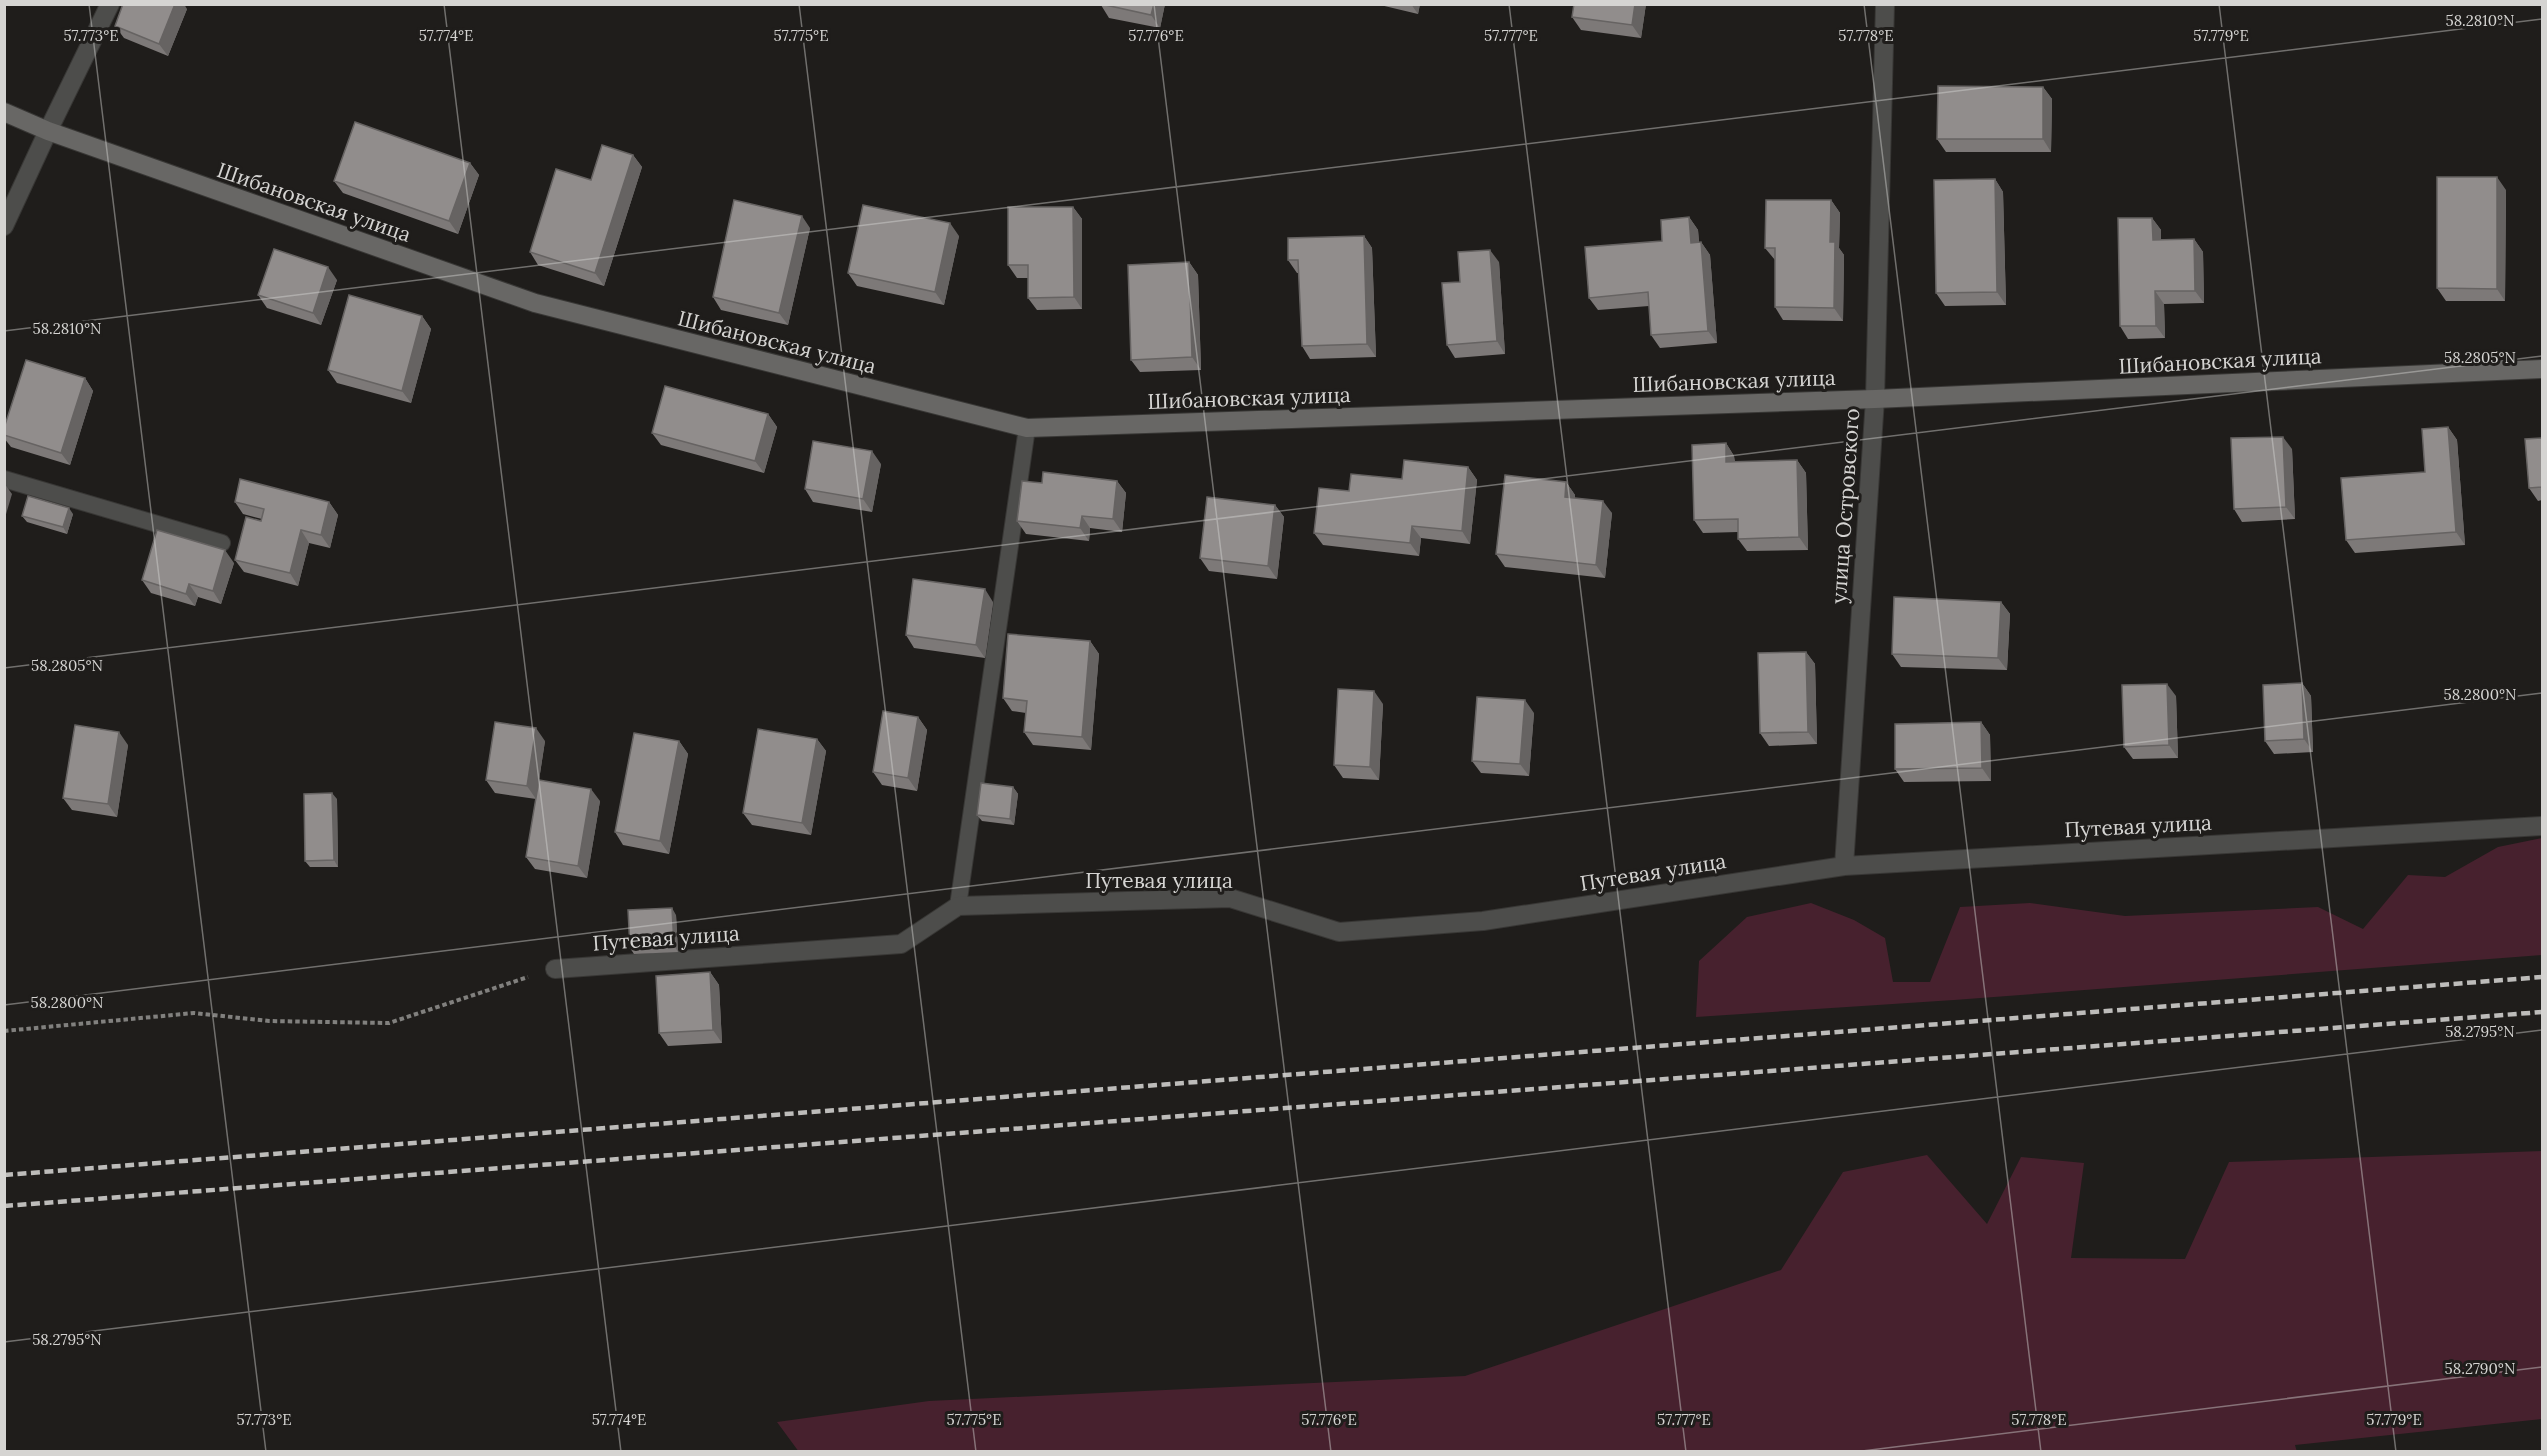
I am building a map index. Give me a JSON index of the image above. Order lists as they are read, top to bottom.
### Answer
{
  "streets": {
    "street": ["Шибановская улица", "улица Островского", "Путевая улица"]
  },
  "crossings": [
    ["Шибановская улица", "улица Островского"],
    ["улица Островского", "Путевая улица"]
  ],
  "coordinates": [
    "58.2810°N",
    "57.773°E",
    "57.774°E",
    "57.775°E",
    "57.776°E",
    "57.777°E",
    "57.778°E",
    "57.779°E",
    "58.2805°N",
    "58.2800°N",
    "58.2795°N",
    "58.2790°N"
  ]
}
